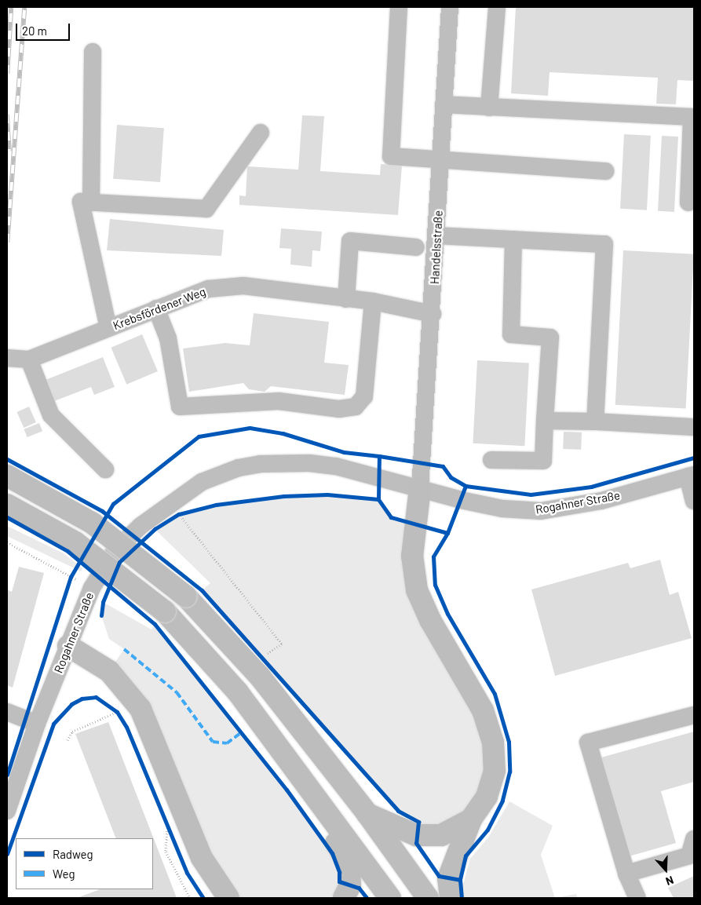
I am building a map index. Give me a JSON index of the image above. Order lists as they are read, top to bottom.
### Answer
{
  "streets": {
    "street": ["Handelsstraße", "Krebsfördener Weg", "Rogahner Straße"]
  },
  "crossings": [
    ["Handelsstraße", "Krebsfördener Weg"],
    ["Handelsstraße", "Rogahner Straße"]
  ],
  "legend": ["Radweg", "Weg"],
  "scale_bar": "20 m",
  "north": "bottom"
}
